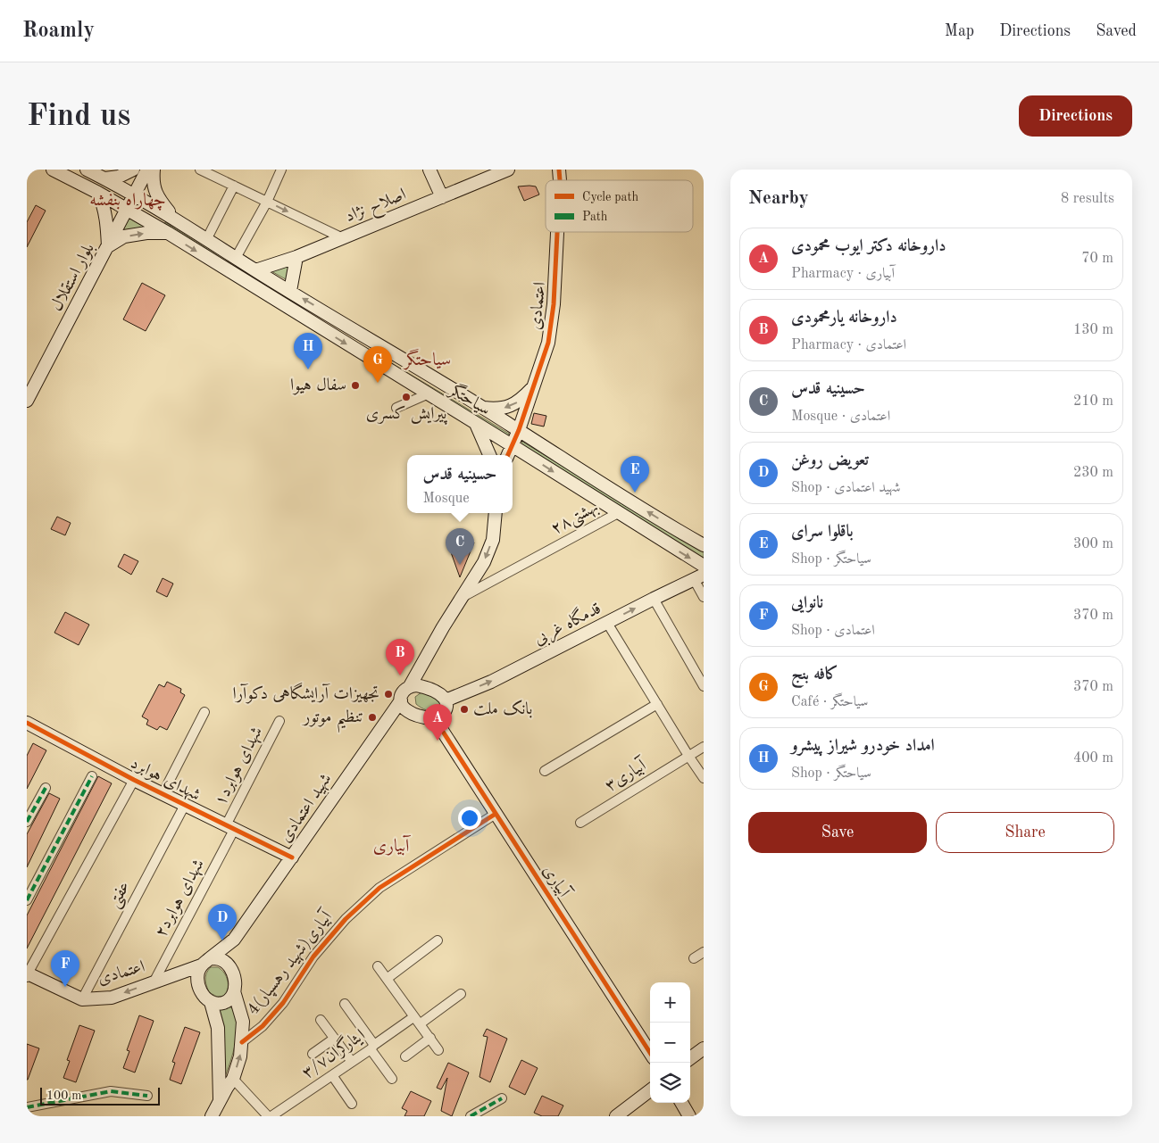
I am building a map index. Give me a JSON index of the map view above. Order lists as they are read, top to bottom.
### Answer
{
  "streets": {
    "street": [
      "اصلاح نژاد",
      "بلوار استقلال",
      "اعتمادی",
      "سیاحتگر",
      "۲۸بهشتی",
      "قدمگاه غربی",
      "شهدای هوابرد۱",
      "آبیاری۳",
      "شهدای هوابرد",
      "شهید اعتمادی",
      "آبیاری",
      "عفتی",
      "شهدای هوابرد۲",
      "4آبیاری(شهید رهسپار)",
      "ایثارگران۳/۷"
    ]
  },
  "crossings": [
    ["اصلاح نژاد", "سیاحتگر"],
    ["بلوار استقلال", "سیاحتگر"],
    ["اعتمادی", "سیاحتگر"],
    ["اعتمادی", "شهید اعتمادی"],
    ["اعتمادی", "عفتی"],
    ["اعتمادی", "شهدای هوابرد۲"],
    ["سیاحتگر", "۲۸بهشتی"],
    ["قدمگاه غربی", "شهید اعتمادی"],
    ["قدمگاه غربی", "آبیاری"],
    ["شهدای هوابرد۱", "شهدای هوابرد"],
    ["شهدای هوابرد۱", "شهدای هوابرد۲"],
    ["شهدای هوابرد", "شهید اعتمادی"],
    ["شهدای هوابرد", "عفتی"],
    ["شهدای هوابرد", "شهدای هوابرد۲"],
    ["شهید اعتمادی", "آبیاری"],
    ["آبیاری", "4آبیاری(شهید رهسپار)"]
  ],
  "districts": ["چهاراه بنفشه", "سیاحتگر", "آبیاری"],
  "places": [
    "سفال هیوا",
    "پیرایش کسری",
    "تجهیزات آرایشگاهی دکوآرا",
    "بانک ملت",
    "تنظیم موتور"
  ],
  "legend": ["Cycle path", "Path"],
  "scale_bar": "100 m",
  "page": {
    "header": "Roamly",
    "nav": ["Map", "Directions", "Saved"],
    "buttons": [
      "Directions",
      ["Save", "Share"]
    ],
    "title": "Find us",
    "heading": ["Nearby", "8 results"],
    "list": [
      {
        "mark": "A",
        "name": "داروخانه دکتر ایوب محمودی",
        "note": "Pharmacy · آبیاری",
        "value": "70 m"
      },
      {
        "mark": "B",
        "name": "داروخانه یارمحمودی",
        "note": "Pharmacy · اعتمادی",
        "value": "130 m"
      },
      {
        "mark": "C",
        "name": "حسینیه قدس",
        "note": "Mosque · اعتمادی",
        "value": "210 m"
      },
      {
        "mark": "D",
        "name": "تعویض روغن",
        "note": "Shop · شهید اعتمادی",
        "value": "230 m"
      },
      {
        "mark": "E",
        "name": "باقلوا سرای",
        "note": "Shop · سیاحتگر",
        "value": "300 m"
      },
      {
        "mark": "F",
        "name": "نانوایی",
        "note": "Shop · اعتمادی",
        "value": "370 m"
      },
      {
        "mark": "G",
        "name": "کافه بنج",
        "note": "Café · سیاحتگر",
        "value": "370 m"
      },
      {
        "mark": "H",
        "name": "امداد خودرو شیراز پیشرو",
        "note": "Shop · سیاحتگر",
        "value": "400 m"
      }
    ],
    "pins": [
      "H",
      "G",
      "E",
      "C",
      "B",
      "A",
      "D",
      "F"
    ],
    "popup": ["حسینیه قدس", "Mosque"],
    "map_buttons": ["+", "−"],
    "scale": "100 m"
  }
}
